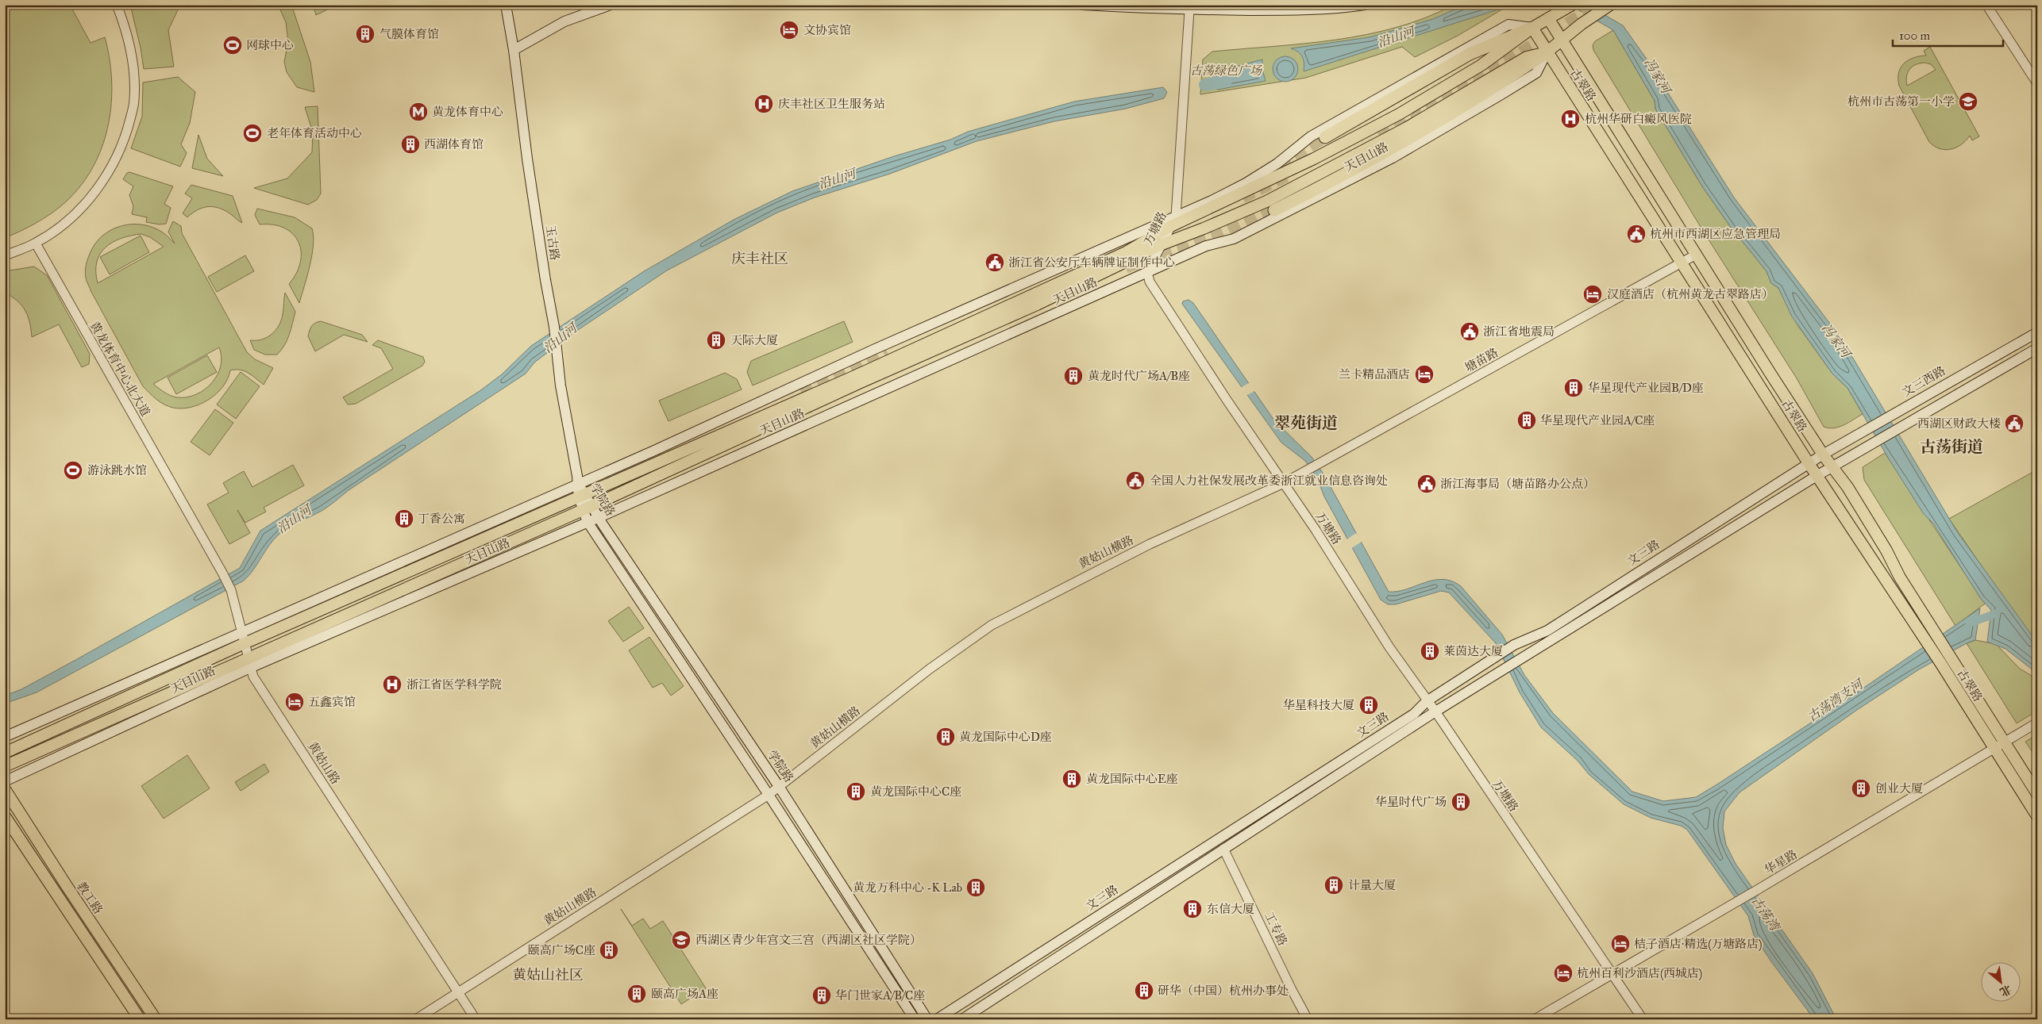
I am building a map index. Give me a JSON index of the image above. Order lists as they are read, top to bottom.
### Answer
{
  "streets": {
    "main road": [
      "古翠路",
      "天目山路",
      "玉古路",
      "文三西路",
      "学院路",
      "文三路",
      "教工路"
    ],
    "street": [
      "万塘路",
      "塘苗路",
      "黄龙体育中心北大道",
      "黄姑山横路",
      "黄姑山路",
      "华星路",
      "工专路"
    ]
  },
  "crossings": [
    ["古翠路", "天目山路"],
    ["古翠路", "塘苗路"],
    ["古翠路", "文三西路"],
    ["古翠路", "文三路"],
    ["古翠路", "华星路"],
    ["天目山路", "万塘路"],
    ["天目山路", "玉古路"],
    ["天目山路", "学院路"],
    ["天目山路", "黄姑山路"],
    ["万塘路", "塘苗路"],
    ["万塘路", "黄姑山横路"],
    ["万塘路", "文三路"],
    ["万塘路", "华星路"],
    ["玉古路", "学院路"],
    ["塘苗路", "黄姑山横路"],
    ["黄龙体育中心北大道", "黄姑山路"],
    ["文三西路", "文三路"],
    ["学院路", "黄姑山横路"],
    ["黄姑山横路", "黄姑山路"],
    ["文三路", "工专路"]
  ],
  "districts": [
    "庆丰社区",
    "翠苑街道",
    "古荡街道",
    "黄姑山社区"
  ],
  "water": [
    "沿山河",
    "冯家河",
    "古荡湾支河",
    "古荡湾"
  ],
  "parks": ["古荡绿色广场"],
  "places": {
    "hotel": [
      "文协宾馆",
      "汉庭酒店（杭州黄龙古翠路店）",
      "兰卡精品酒店",
      "五鑫宾馆",
      "桔子酒店·精选(万塘路店)",
      "杭州百利沙酒店(西城店)"
    ],
    "building": [
      "气膜体育馆",
      "西湖体育馆",
      "天际大厦",
      "黄龙时代广场A/B座",
      "华星现代产业园B/D座",
      "华星现代产业园A/C座",
      "丁香公寓",
      "莱茵达大厦",
      "华星科技大厦",
      "黄龙国际中心D座",
      "黄龙国际中心E座",
      "创业大厦",
      "黄龙国际中心C座",
      "华星时代广场",
      "计量大厦",
      "黄龙万科中心 -K Lab",
      "东信大厦",
      "颐高广场C座",
      "研华（中国）杭州办事处",
      "颐高广场A座",
      "华门世家A/B/C座"
    ],
    "sports": ["网球中心", "老年体育活动中心", "游泳跳水馆"],
    "school or university": ["杭州市古荡第一小学", "西湖区青少年宫文三宫（西湖区社区学院）"],
    "hospital": ["庆丰社区卫生服务站", "杭州华研白癜风医院", "浙江省医学科学院"],
    "metro station": ["黄龙体育中心"],
    "public building": [
      "杭州市西湖区应急管理局",
      "浙江省公安厅车辆牌证制作中心",
      "浙江省地震局",
      "西湖区财政大楼",
      "全国人力社保发展改革委浙江就业信息咨询处",
      "浙江海事局（塘苗路办公点）"
    ]
  },
  "scale_bar": "100 m",
  "north": "bottom right"
}
